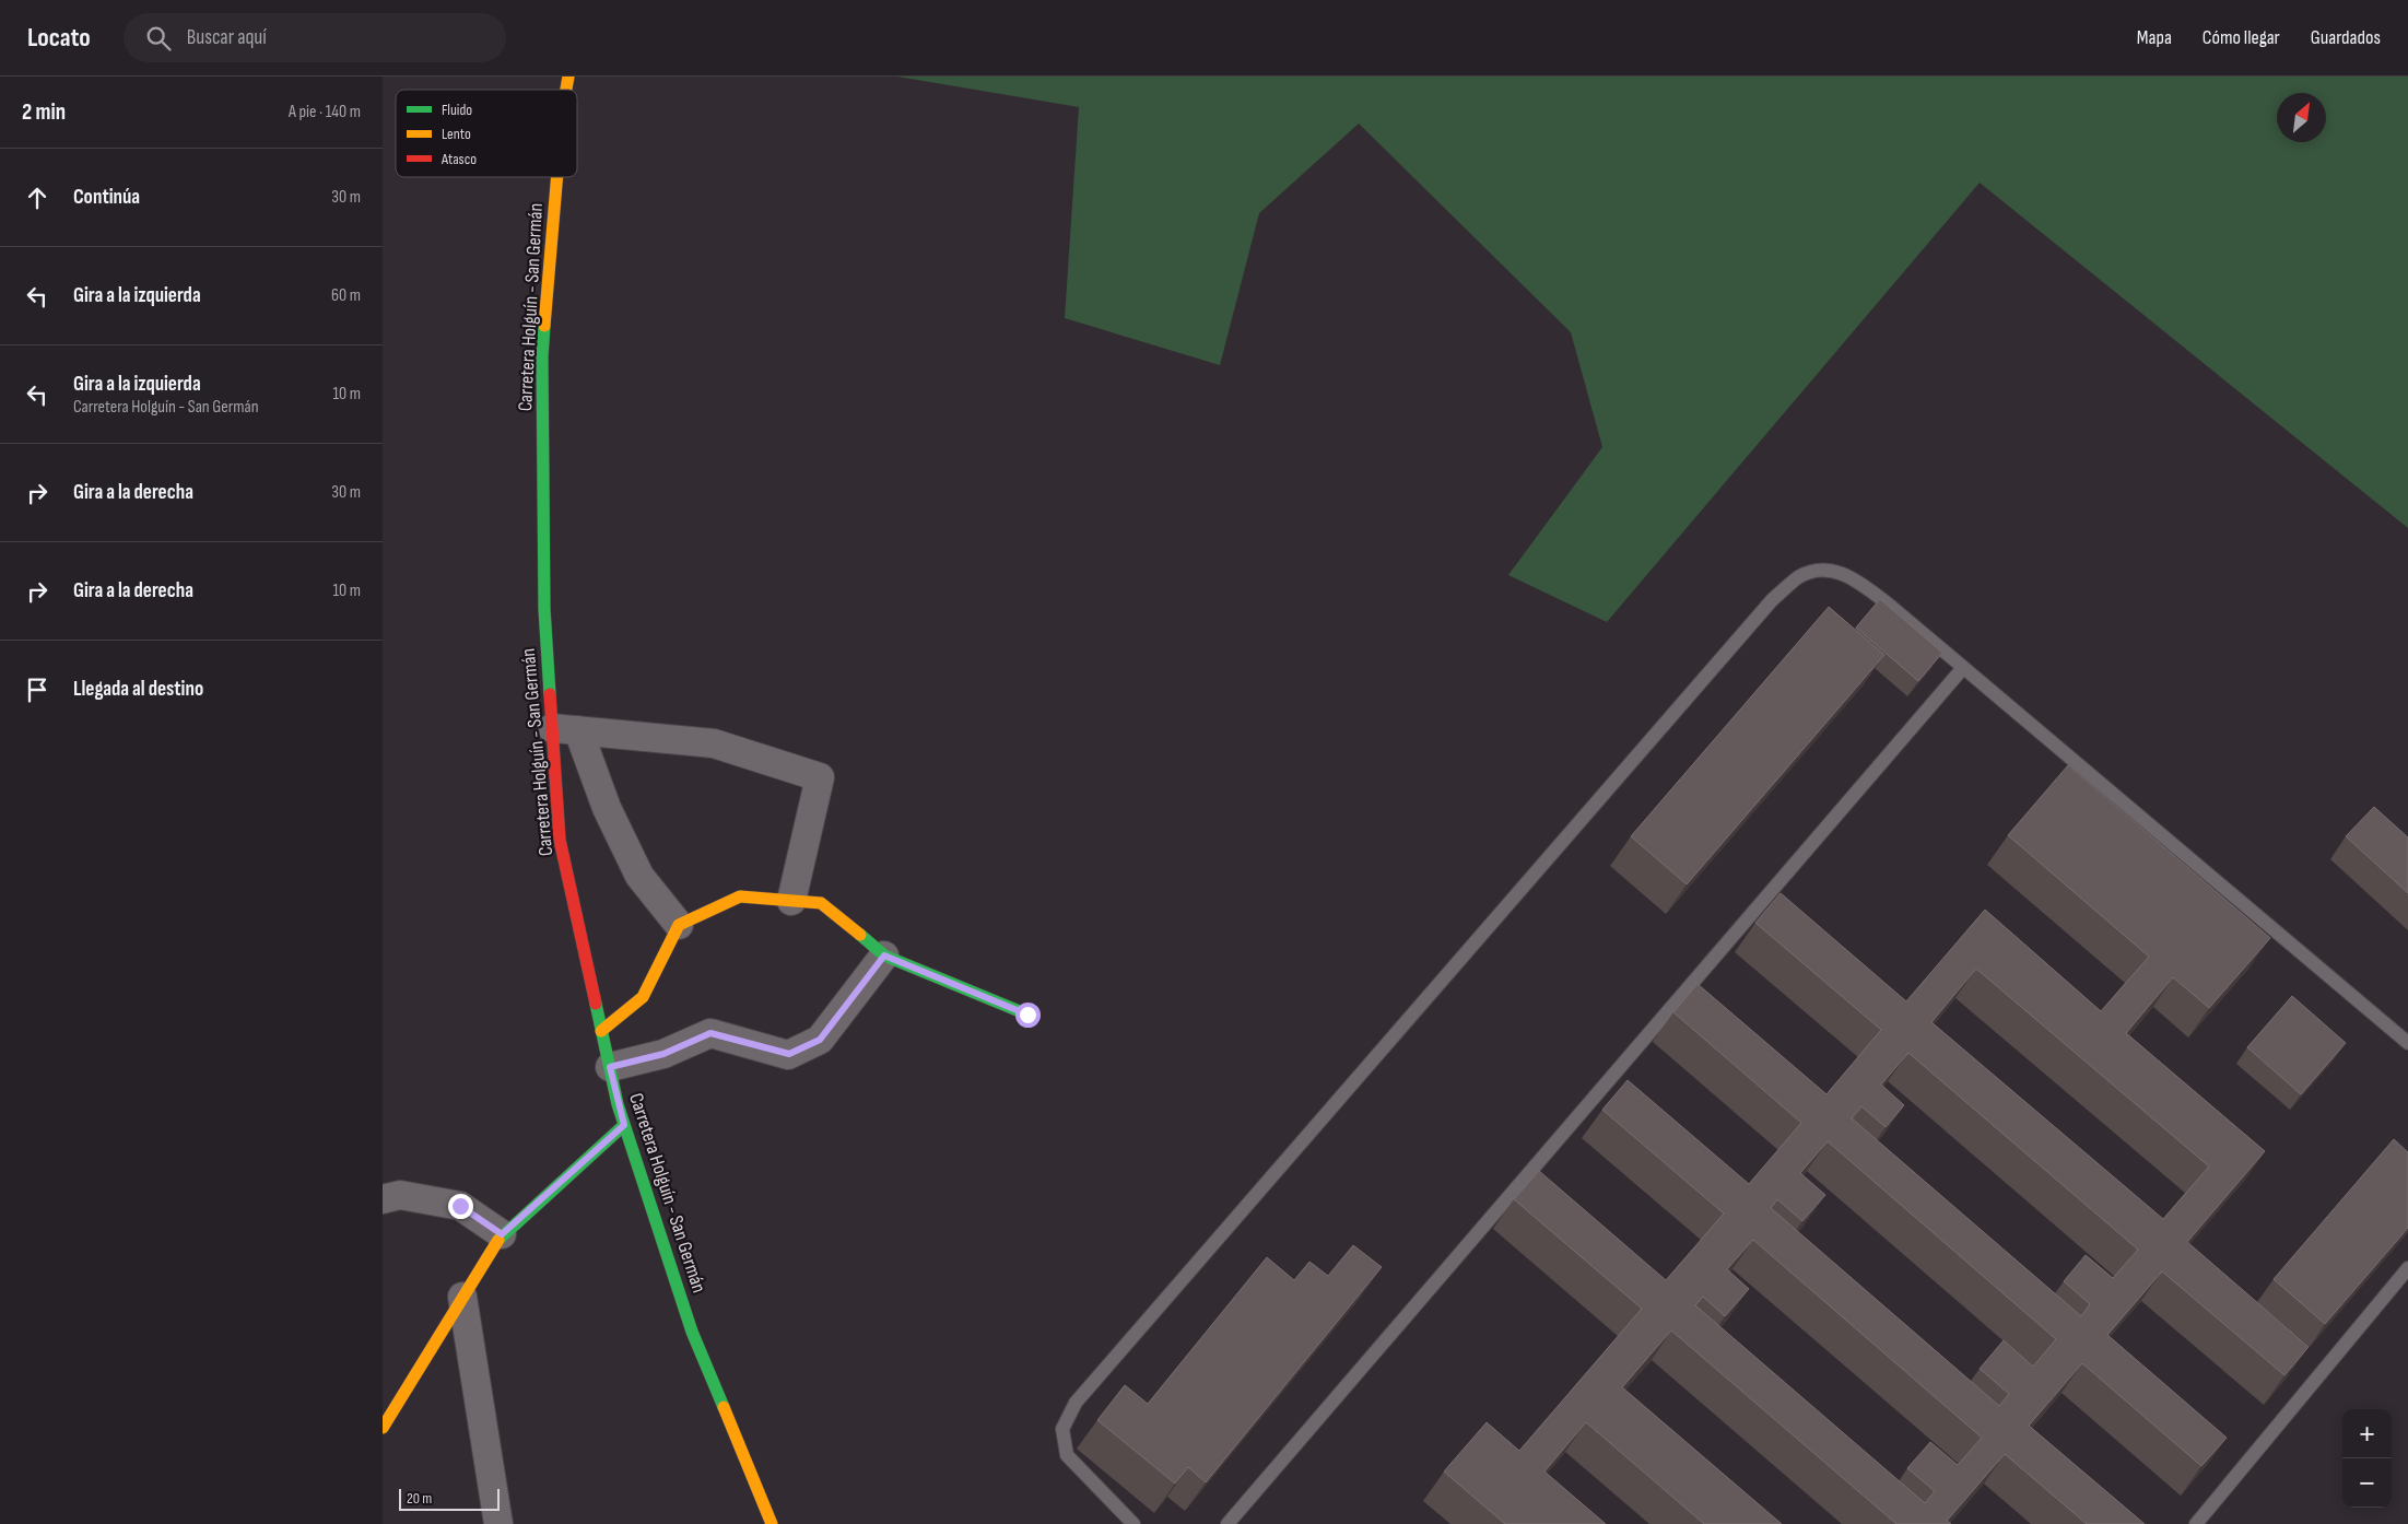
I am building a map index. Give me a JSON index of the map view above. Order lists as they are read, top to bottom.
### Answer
{
  "streets": {
    "main road": ["Carretera Holguín - San Germán"]
  },
  "legend": ["Fluido", "Lento", "Atasco"],
  "scale_bar": "20 m",
  "north": "top right",
  "page": {
    "header": "Locato",
    "search": "Buscar aquí",
    "nav": ["Mapa", "Cómo llegar", "Guardados"],
    "heading": ["2 min", "A pie · 140 m"],
    "list": [
      ["Continúa", "30 m"],
      ["Gira a la izquierda", "60 m"],
      ["Gira a la izquierda", "Carretera Holguín - San Germán", "10 m"],
      ["Gira a la derecha", "30 m"],
      ["Gira a la derecha", "10 m"],
      "Llegada al destino"
    ],
    "map_buttons": ["+", "−"],
    "scale": "20 m"
  }
}
